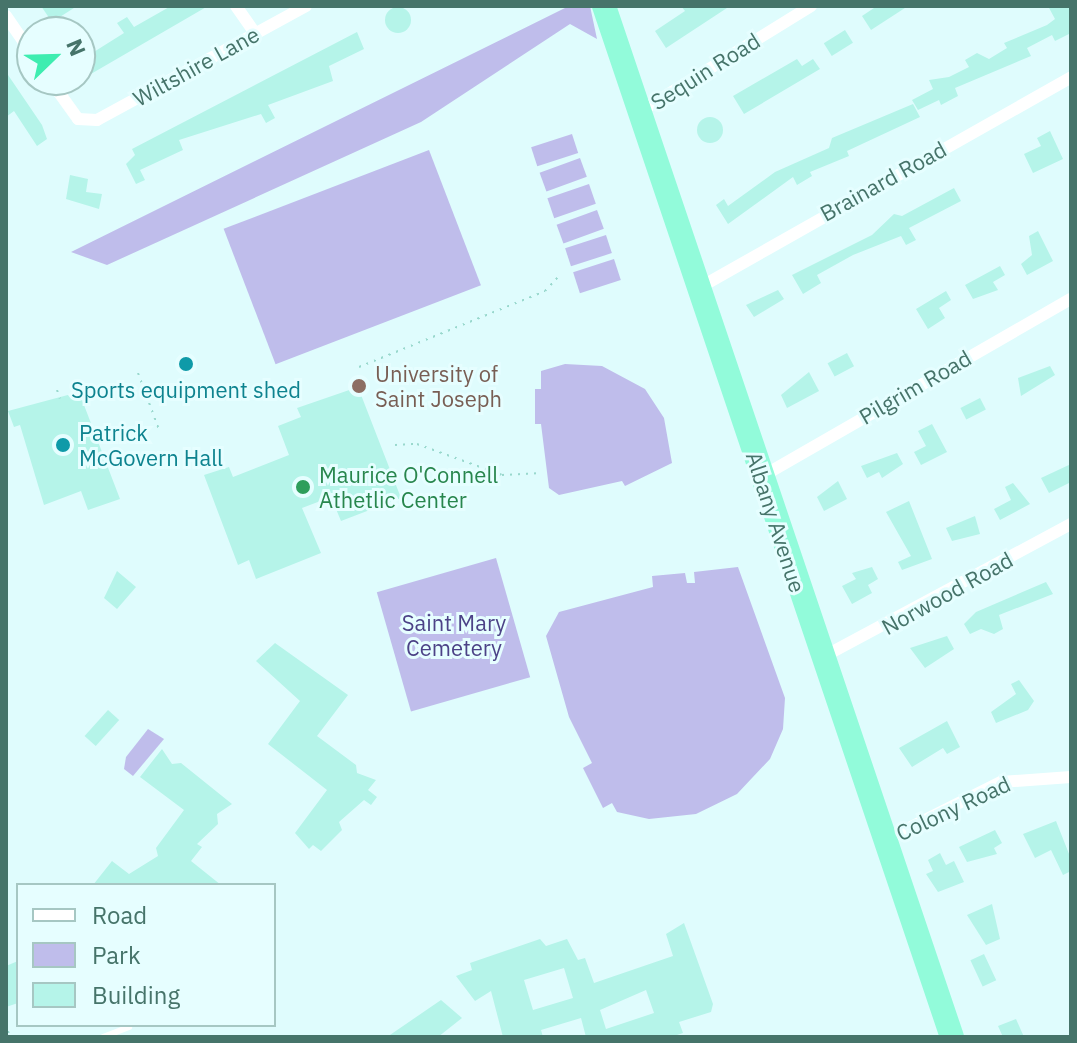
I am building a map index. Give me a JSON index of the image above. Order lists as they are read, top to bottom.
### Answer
{
  "streets": {
    "highway": ["Albany Avenue"],
    "street": [
      "Wiltshire Lane",
      "Sequin Road",
      "Brainard Road",
      "Pilgrim Road",
      "Norwood Road",
      "Colony Road"
    ]
  },
  "crossings": [
    ["Sequin Road", "Albany Avenue"],
    ["Brainard Road", "Albany Avenue"],
    ["Pilgrim Road", "Albany Avenue"],
    ["Albany Avenue", "Norwood Road"],
    ["Albany Avenue", "Colony Road"]
  ],
  "parks": ["Saint Mary Cemetery"],
  "places": [
    "Sports equipment shed",
    "University of Saint Joseph",
    "Patrick McGovern Hall",
    "Maurice O'Connell Athetlic Center"
  ],
  "legend": ["Road", "Park", "Building"],
  "north": "top right"
}
